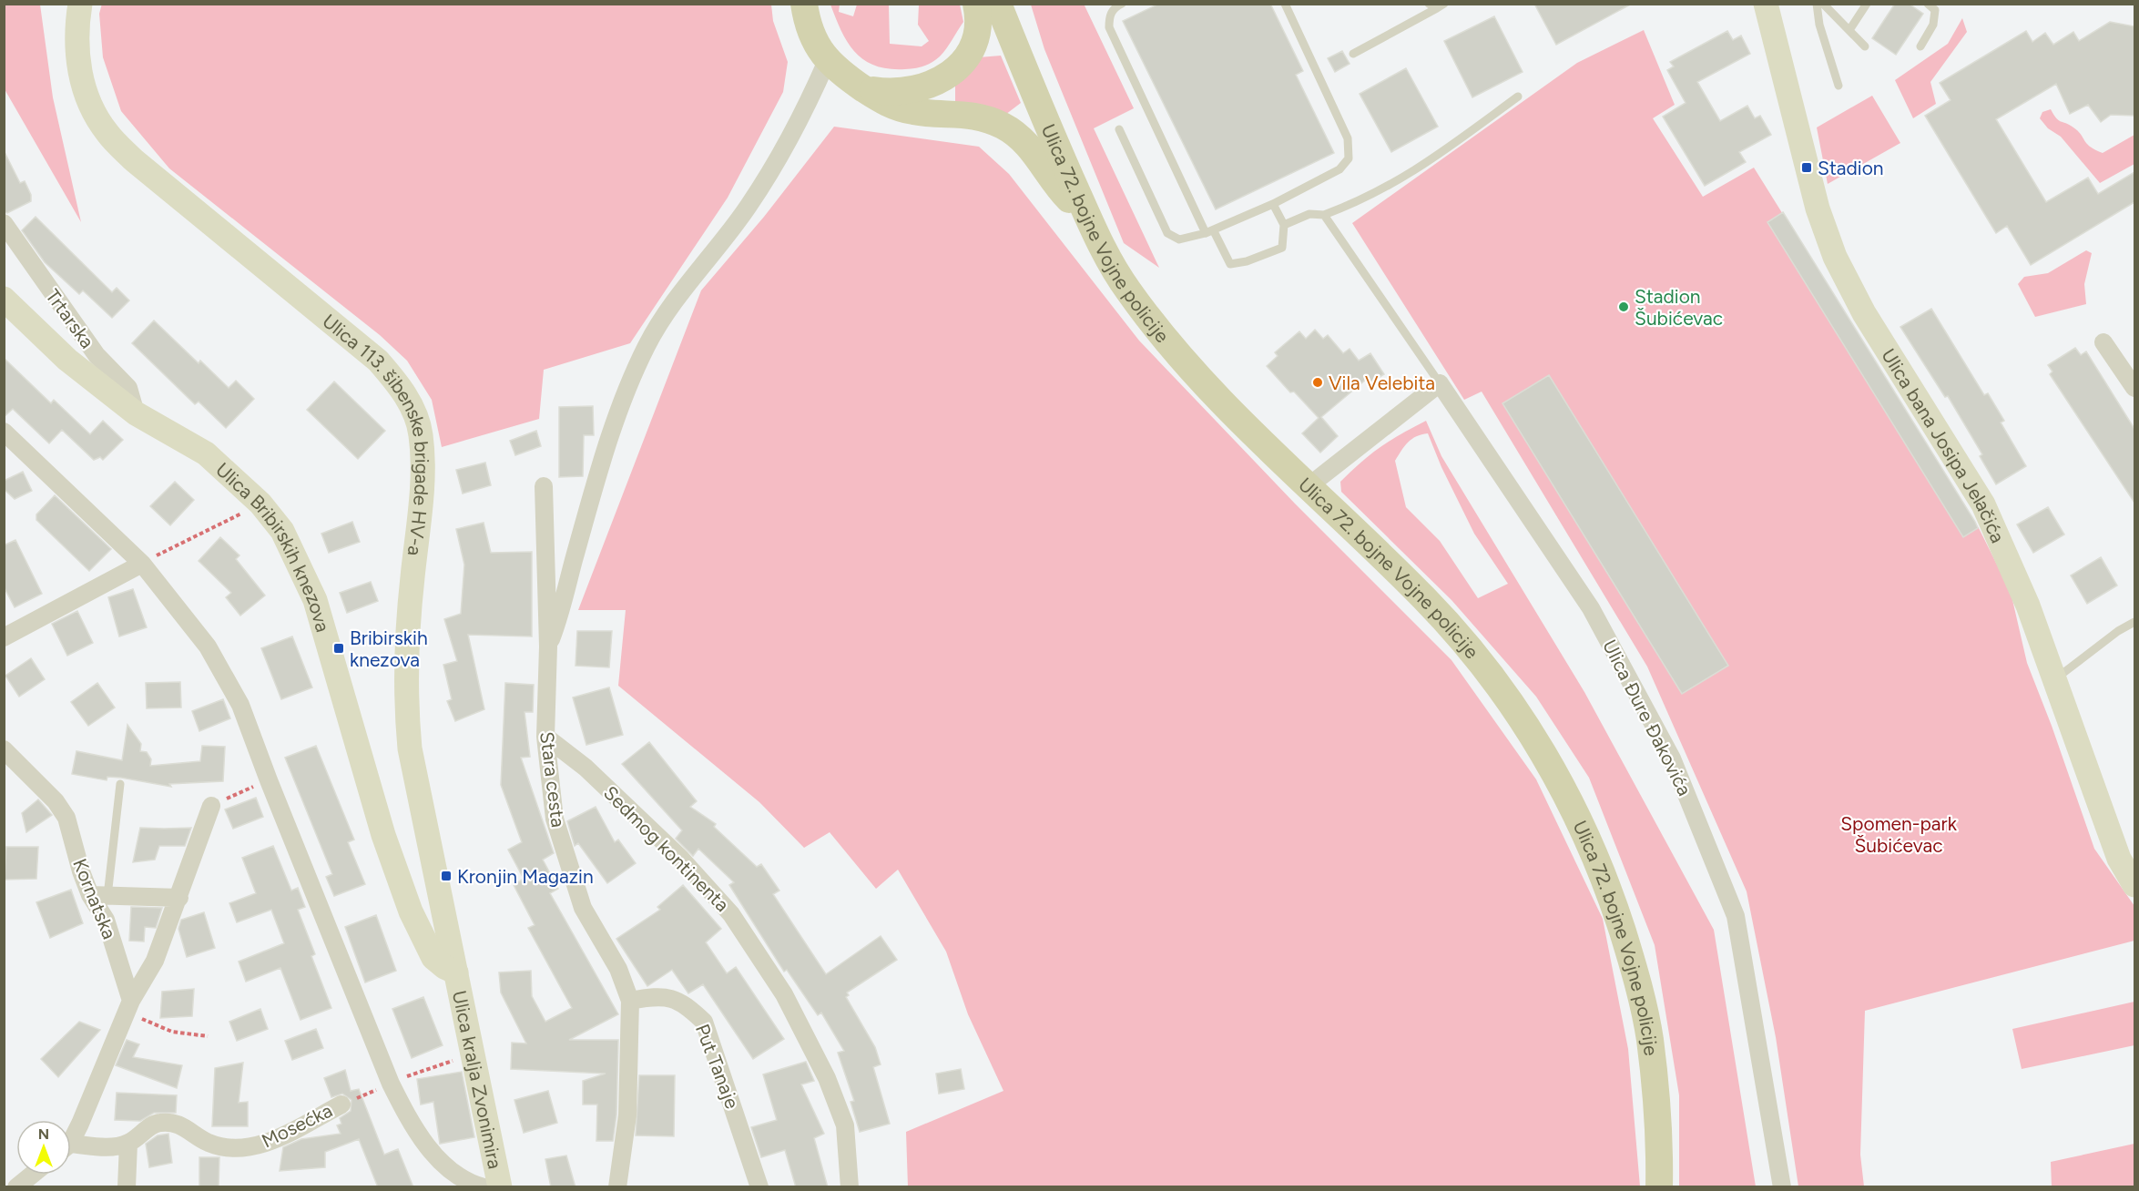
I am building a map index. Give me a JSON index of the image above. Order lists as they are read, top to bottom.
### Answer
{
  "streets": {
    "main road": ["Ulica 72. bojne Vojne policije"],
    "street": [
      "Trtarska",
      "Ulica 113. šibenske brigade HV-a",
      "Ulica bana Josipa Jelačića",
      "Ulica Bribirskih knezova",
      "Ulica Đure Đakovića",
      "Stara cesta",
      "Sedmog kontinenta",
      "Kornatska",
      "Put Tanaje",
      "Ulica kralja Zvonimira",
      "Mosećka"
    ]
  },
  "crossings": [
    ["Trtarska", "Ulica Bribirskih knezova"],
    ["Ulica 113. šibenske brigade HV-a", "Ulica Bribirskih knezova"],
    ["Ulica 113. šibenske brigade HV-a", "Ulica kralja Zvonimira"],
    ["Ulica Bribirskih knezova", "Ulica kralja Zvonimira"],
    ["Stara cesta", "Sedmog kontinenta"],
    ["Stara cesta", "Put Tanaje"]
  ],
  "parks": ["Spomen-park Šubićevac"],
  "places": {
    "transit": ["Stadion", "Bribirskih knezova", "Kronjin Magazin"],
    "other": ["Stadion Šubićevac", "Vila Velebita"]
  },
  "north": "top"
}
